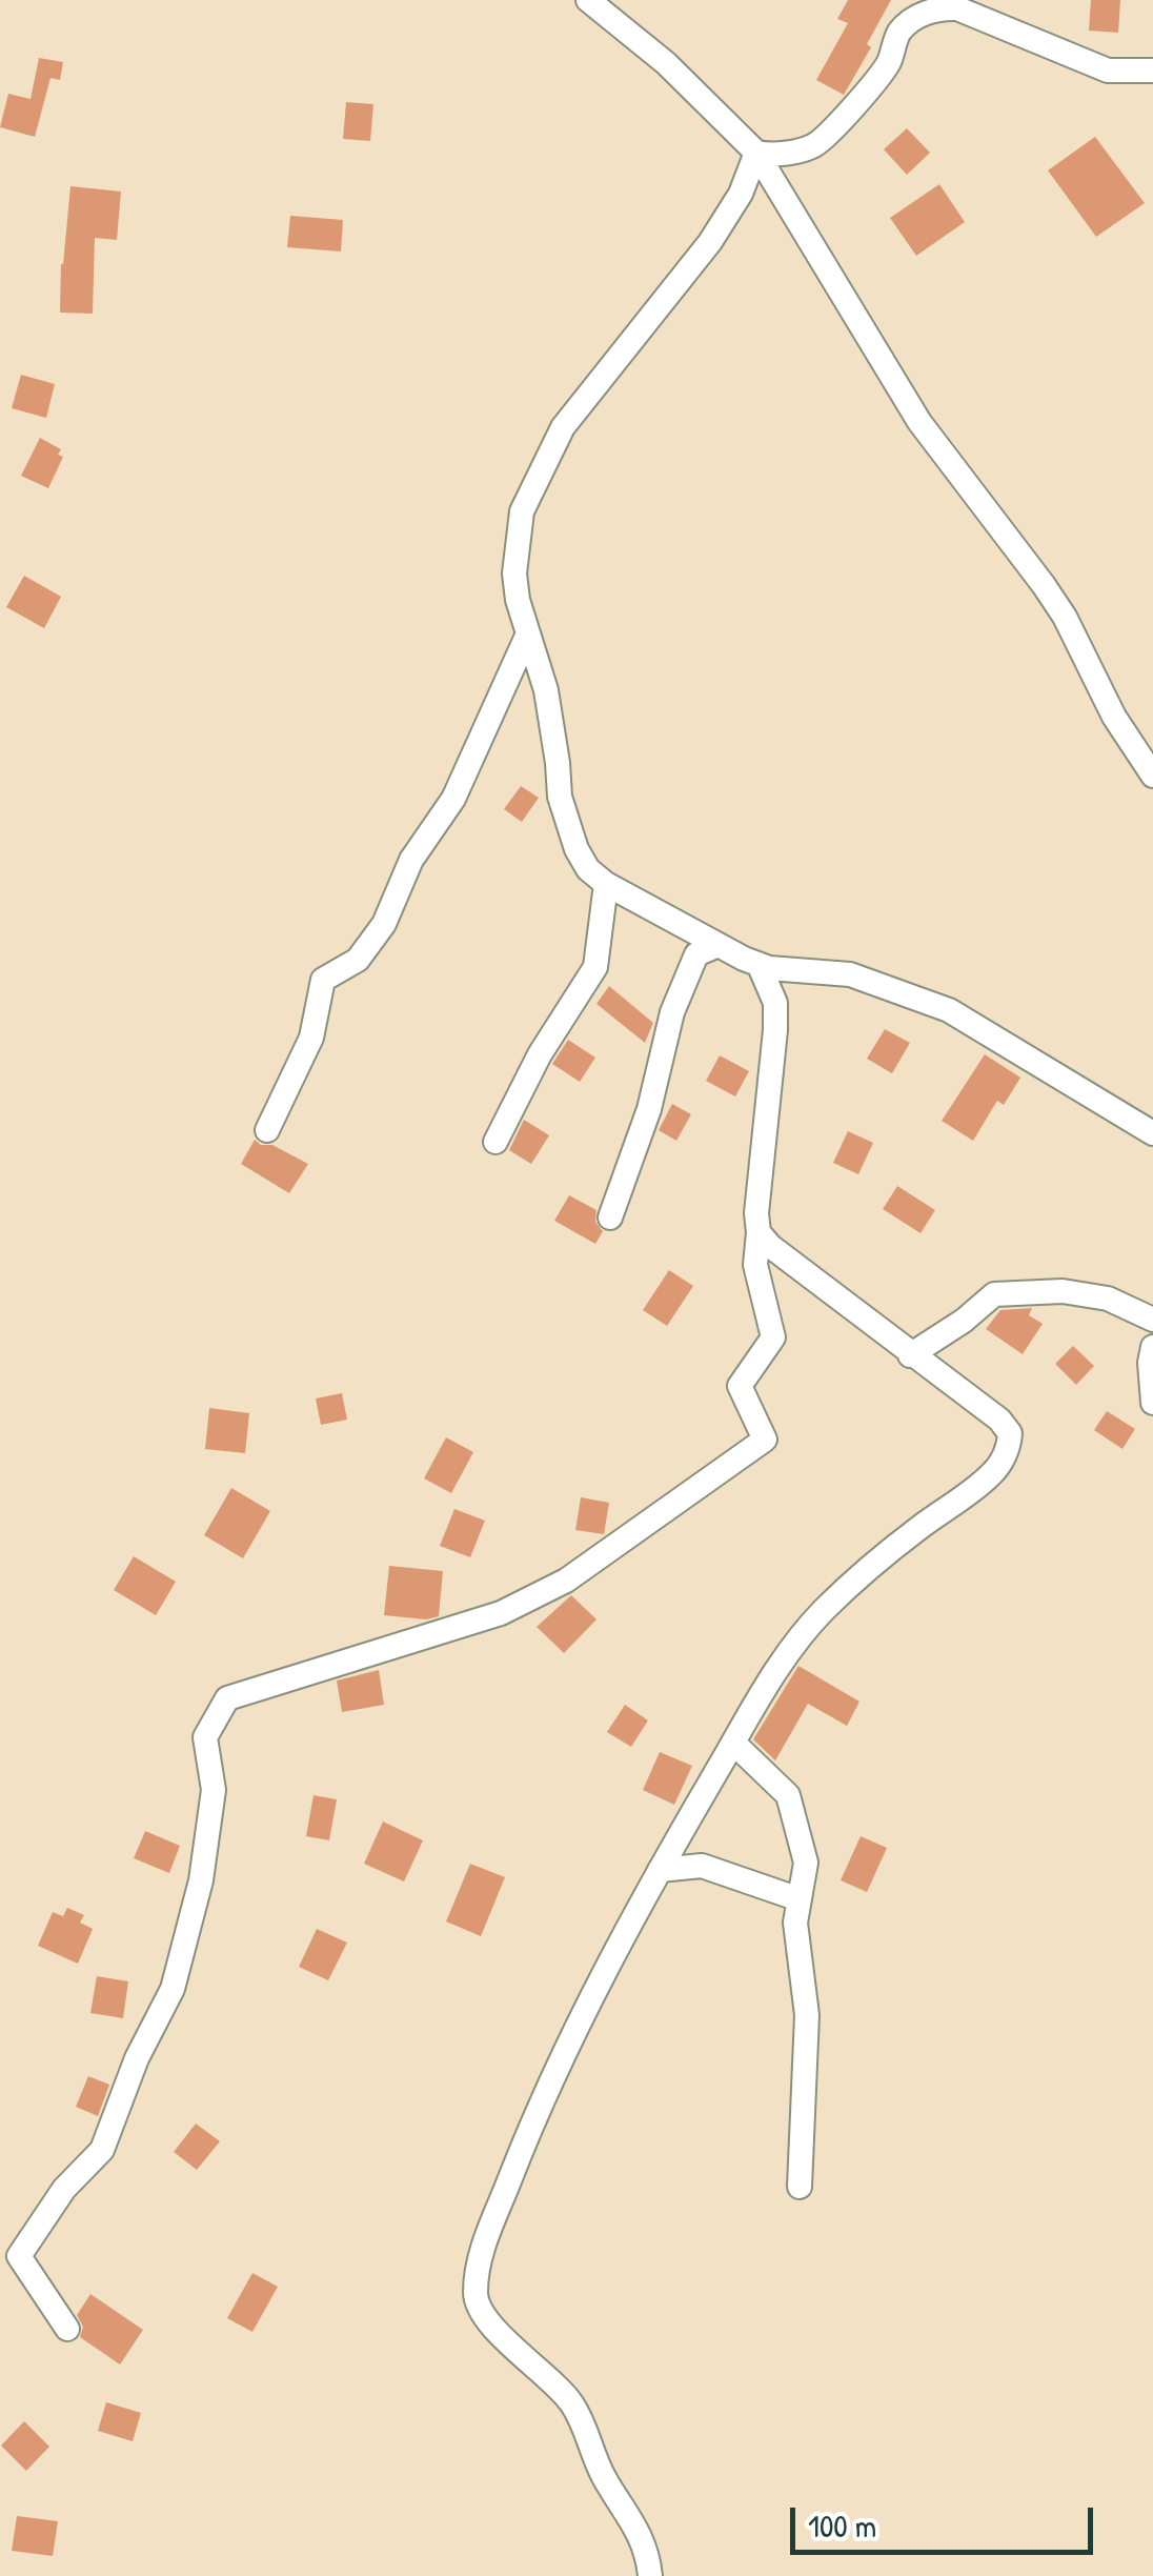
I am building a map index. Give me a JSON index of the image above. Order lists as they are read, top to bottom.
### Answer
{
  "scale_bar": "100 m"
}
